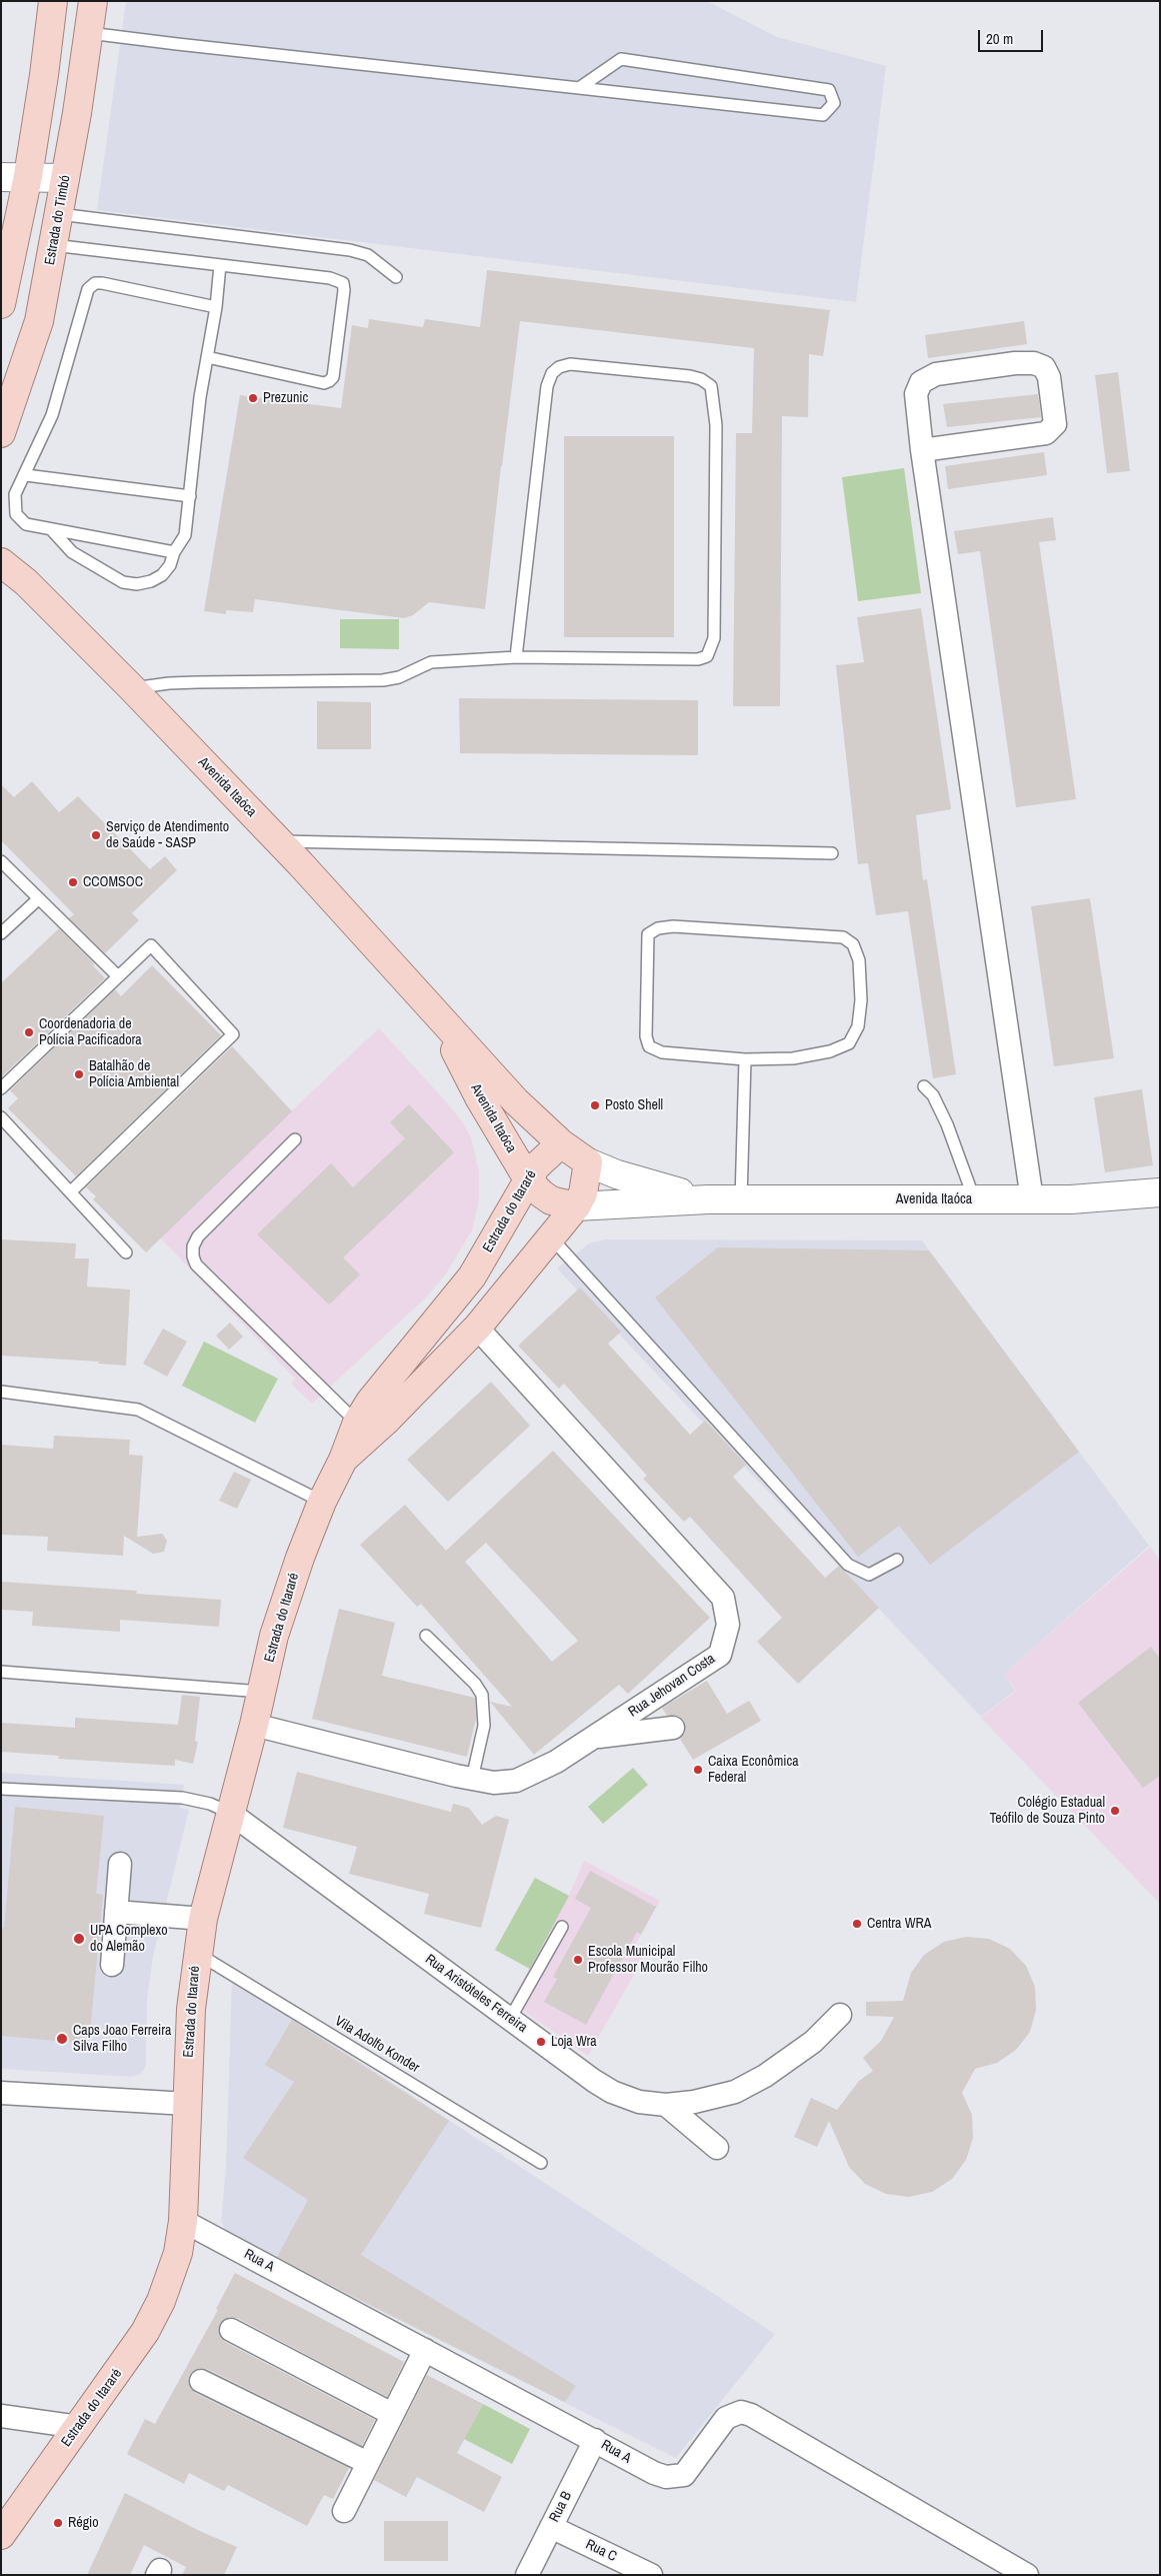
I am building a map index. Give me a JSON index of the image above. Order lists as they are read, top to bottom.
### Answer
{
  "streets": {
    "main road": ["Estrada do Timbó", "Avenida Itaóca", "Estrada do Itararé"],
    "street": [
      "Rua Jehovan Costa",
      "Rua Aristóteles Ferreira",
      "Rua A",
      "Rua B",
      "Rua C"
    ],
    "lane": ["Vila Adolfo Konder"]
  },
  "crossings": [
    ["Avenida Itaóca", "Estrada do Itararé"],
    ["Estrada do Itararé", "Rua Jehovan Costa"],
    ["Estrada do Itararé", "Rua Aristóteles Ferreira"],
    ["Estrada do Itararé", "Vila Adolfo Konder"],
    ["Estrada do Itararé", "Rua A"],
    ["Rua A", "Rua B"],
    ["Rua B", "Rua C"]
  ],
  "places": [
    "Prezunic",
    "Serviço de Atendimento de Saúde - SASP",
    "CCOMSOC",
    "Coordenadoria de Polícia Pacificadora",
    "Batalhão de Polícia Ambiental",
    "Posto Shell",
    "Caixa Econômica Federal",
    "Colégio Estadual Teófilo de Souza Pinto",
    "Centra WRA",
    "UPA Complexo do Alemão",
    "Escola Municipal Professor Mourão Filho",
    "Caps Joao Ferreira Silva Filho",
    "Loja Wra",
    "Régio"
  ],
  "scale_bar": "20 m"
}
